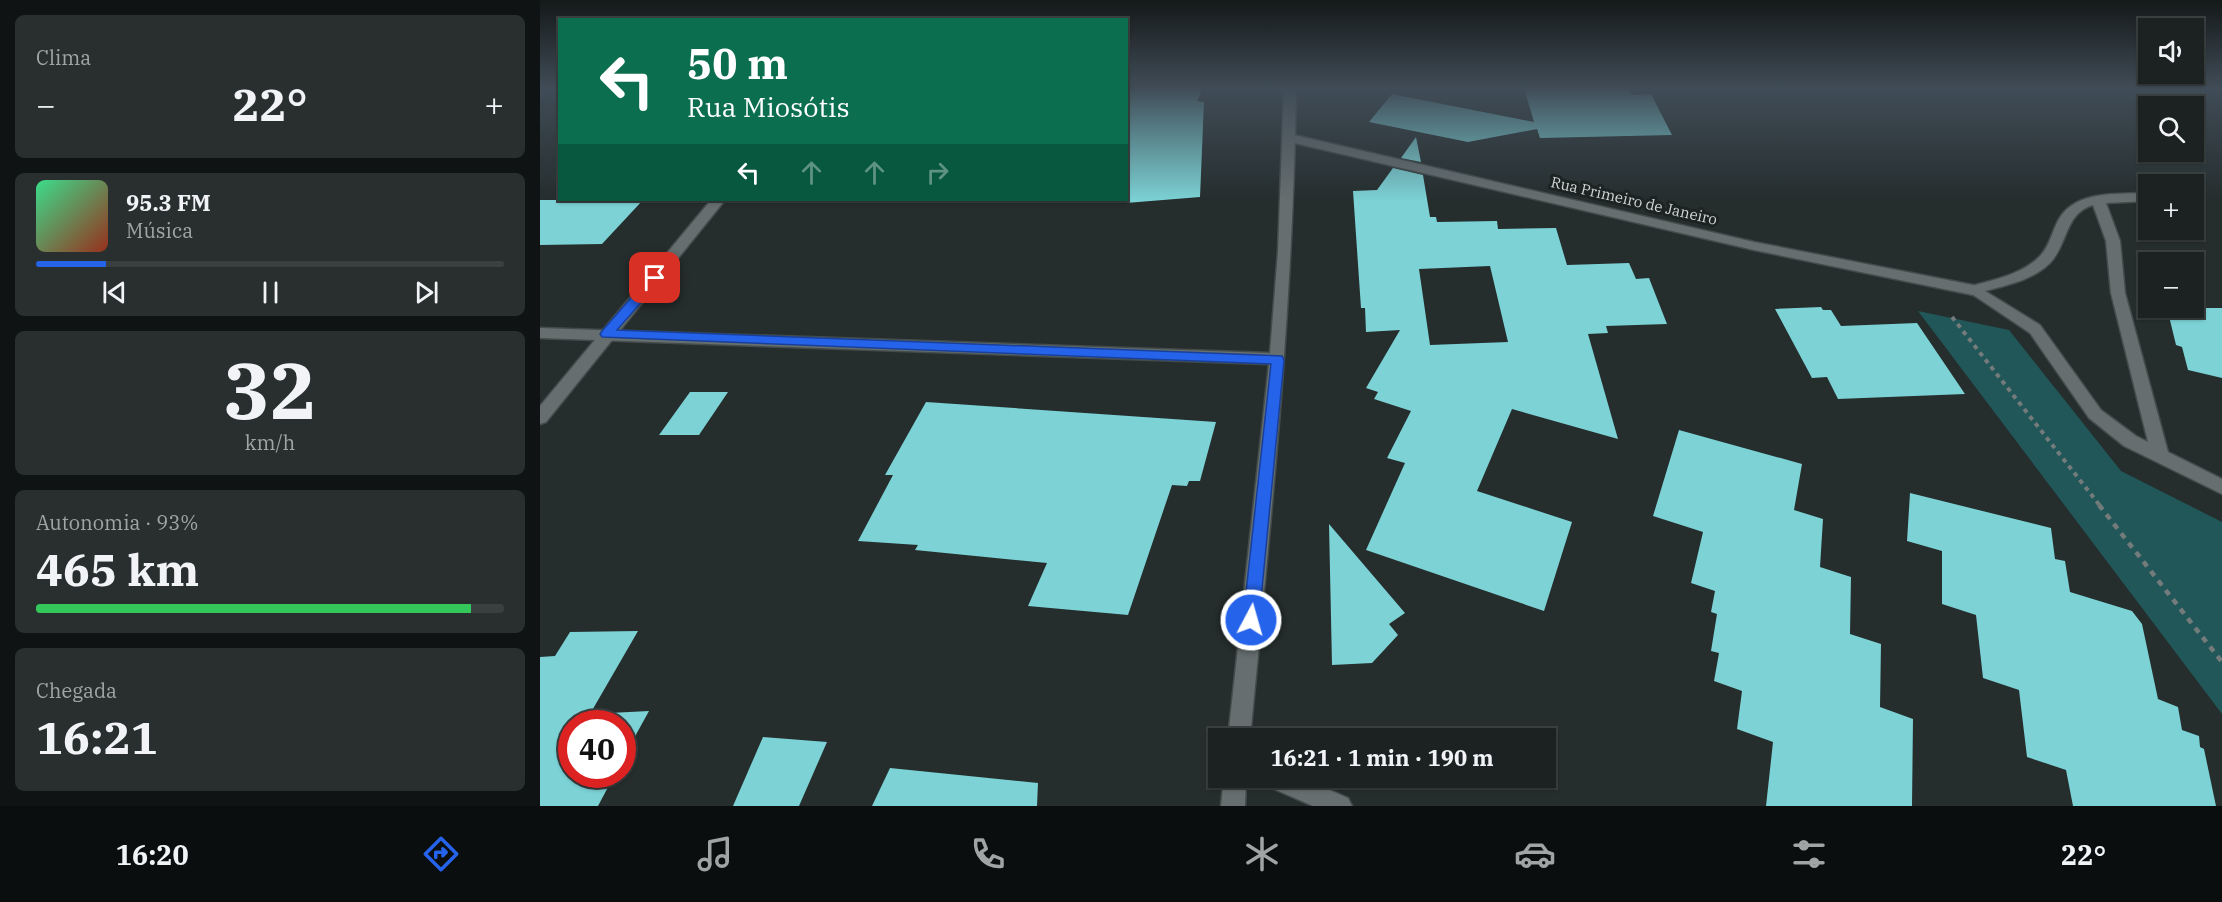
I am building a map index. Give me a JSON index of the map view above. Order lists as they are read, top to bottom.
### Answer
{
  "streets": {
    "street": ["Rua Primeiro de Janeiro"]
  },
  "page": {
    "tile": [
      "Clima",
      ["32", "km/h"],
      ["Autonomia · 93%", "465 km"],
      ["Chegada", "16:21"]
    ],
    "map_buttons": ["+", "−"],
    "turn": ["50 m", "Rua Miosótis"],
    "heat": ["−", "22°", "+"],
    "song": ["95.3 FM", "Música"],
    "limit": "40",
    "trip": "16:21 · 1 min · 190 m",
    "tabs": ["16:20", "22°"]
  }
}
